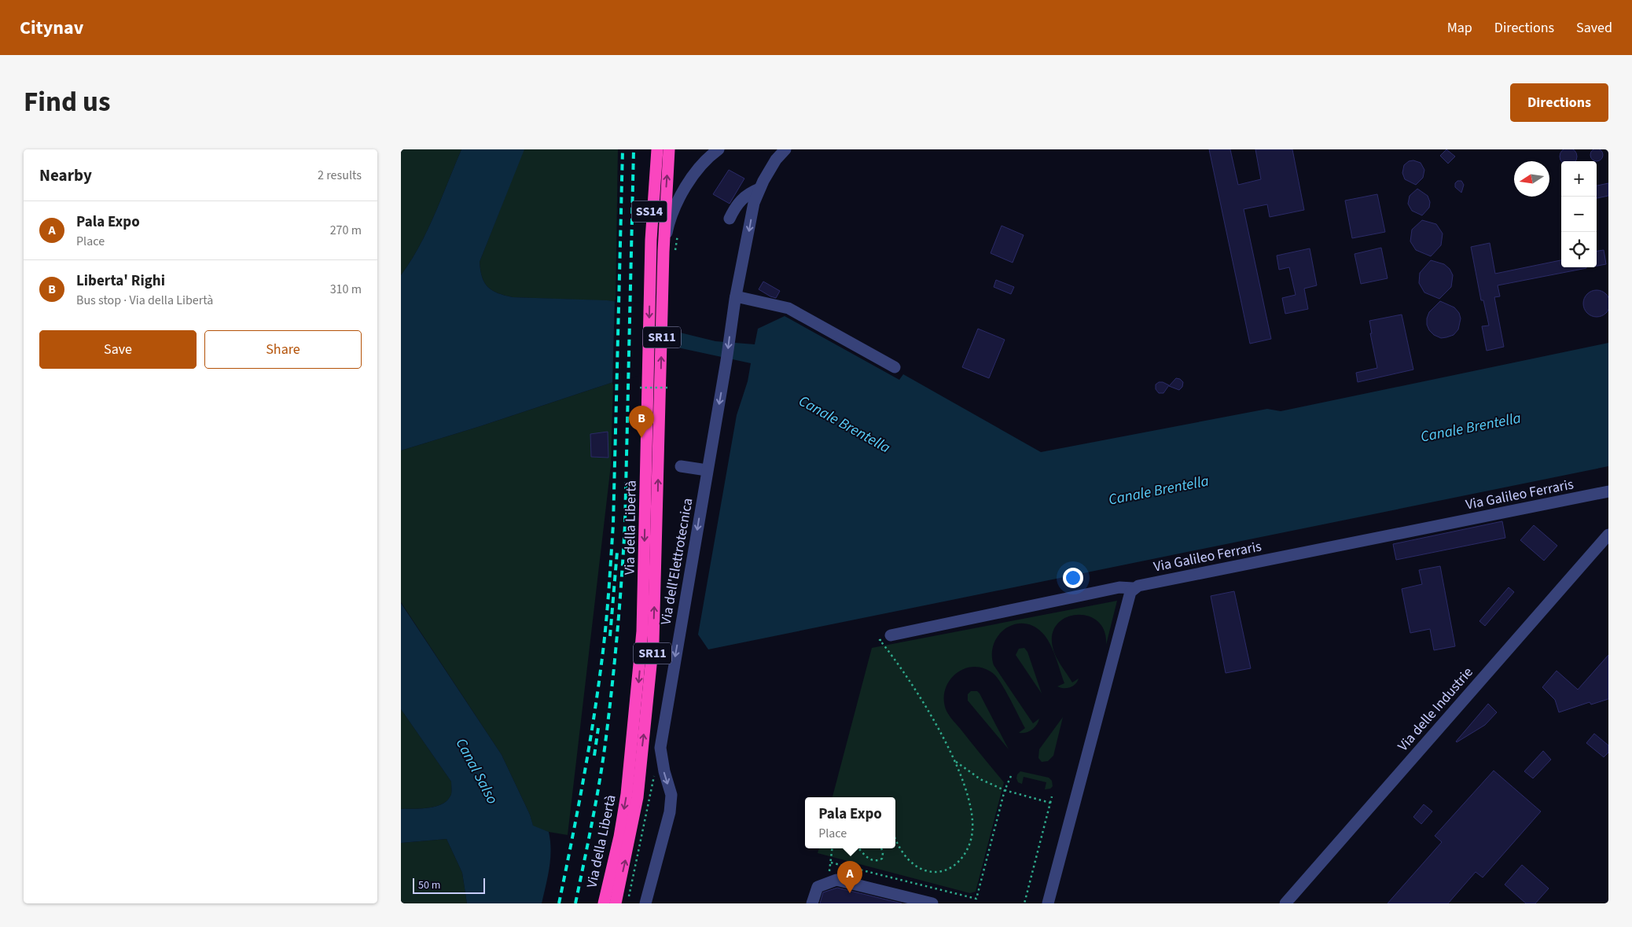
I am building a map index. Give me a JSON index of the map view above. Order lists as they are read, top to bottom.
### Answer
{
  "streets": {
    "highway": ["SS14", "SR11", "Via della Libertà"],
    "street": ["Via Galileo Ferraris", "Via dell'Elettrotecnica", "Via delle Industrie"]
  },
  "crossings": [
    ["SS14", "Via della Libertà"]
  ],
  "one_way": ["Via dell'Elettrotecnica"],
  "water": ["Canale Brentella", "Canal Salso"],
  "scale_bar": "50 m",
  "north": "left",
  "page": {
    "header": "Citynav",
    "nav": ["Map", "Directions", "Saved"],
    "title": "Find us",
    "buttons": [
      "Directions",
      ["Save", "Share"]
    ],
    "heading": ["Nearby", "2 results"],
    "map_buttons": ["+", "−"],
    "list": [
      {
        "mark": "A",
        "name": "Pala Expo",
        "note": "Place",
        "value": "270 m"
      },
      {
        "mark": "B",
        "name": "Liberta' Righi",
        "note": "Bus stop · Via della Libertà",
        "value": "310 m"
      }
    ],
    "pins": ["B", "A"],
    "popup": ["Pala Expo", "Place"],
    "scale": "50 m"
  }
}
